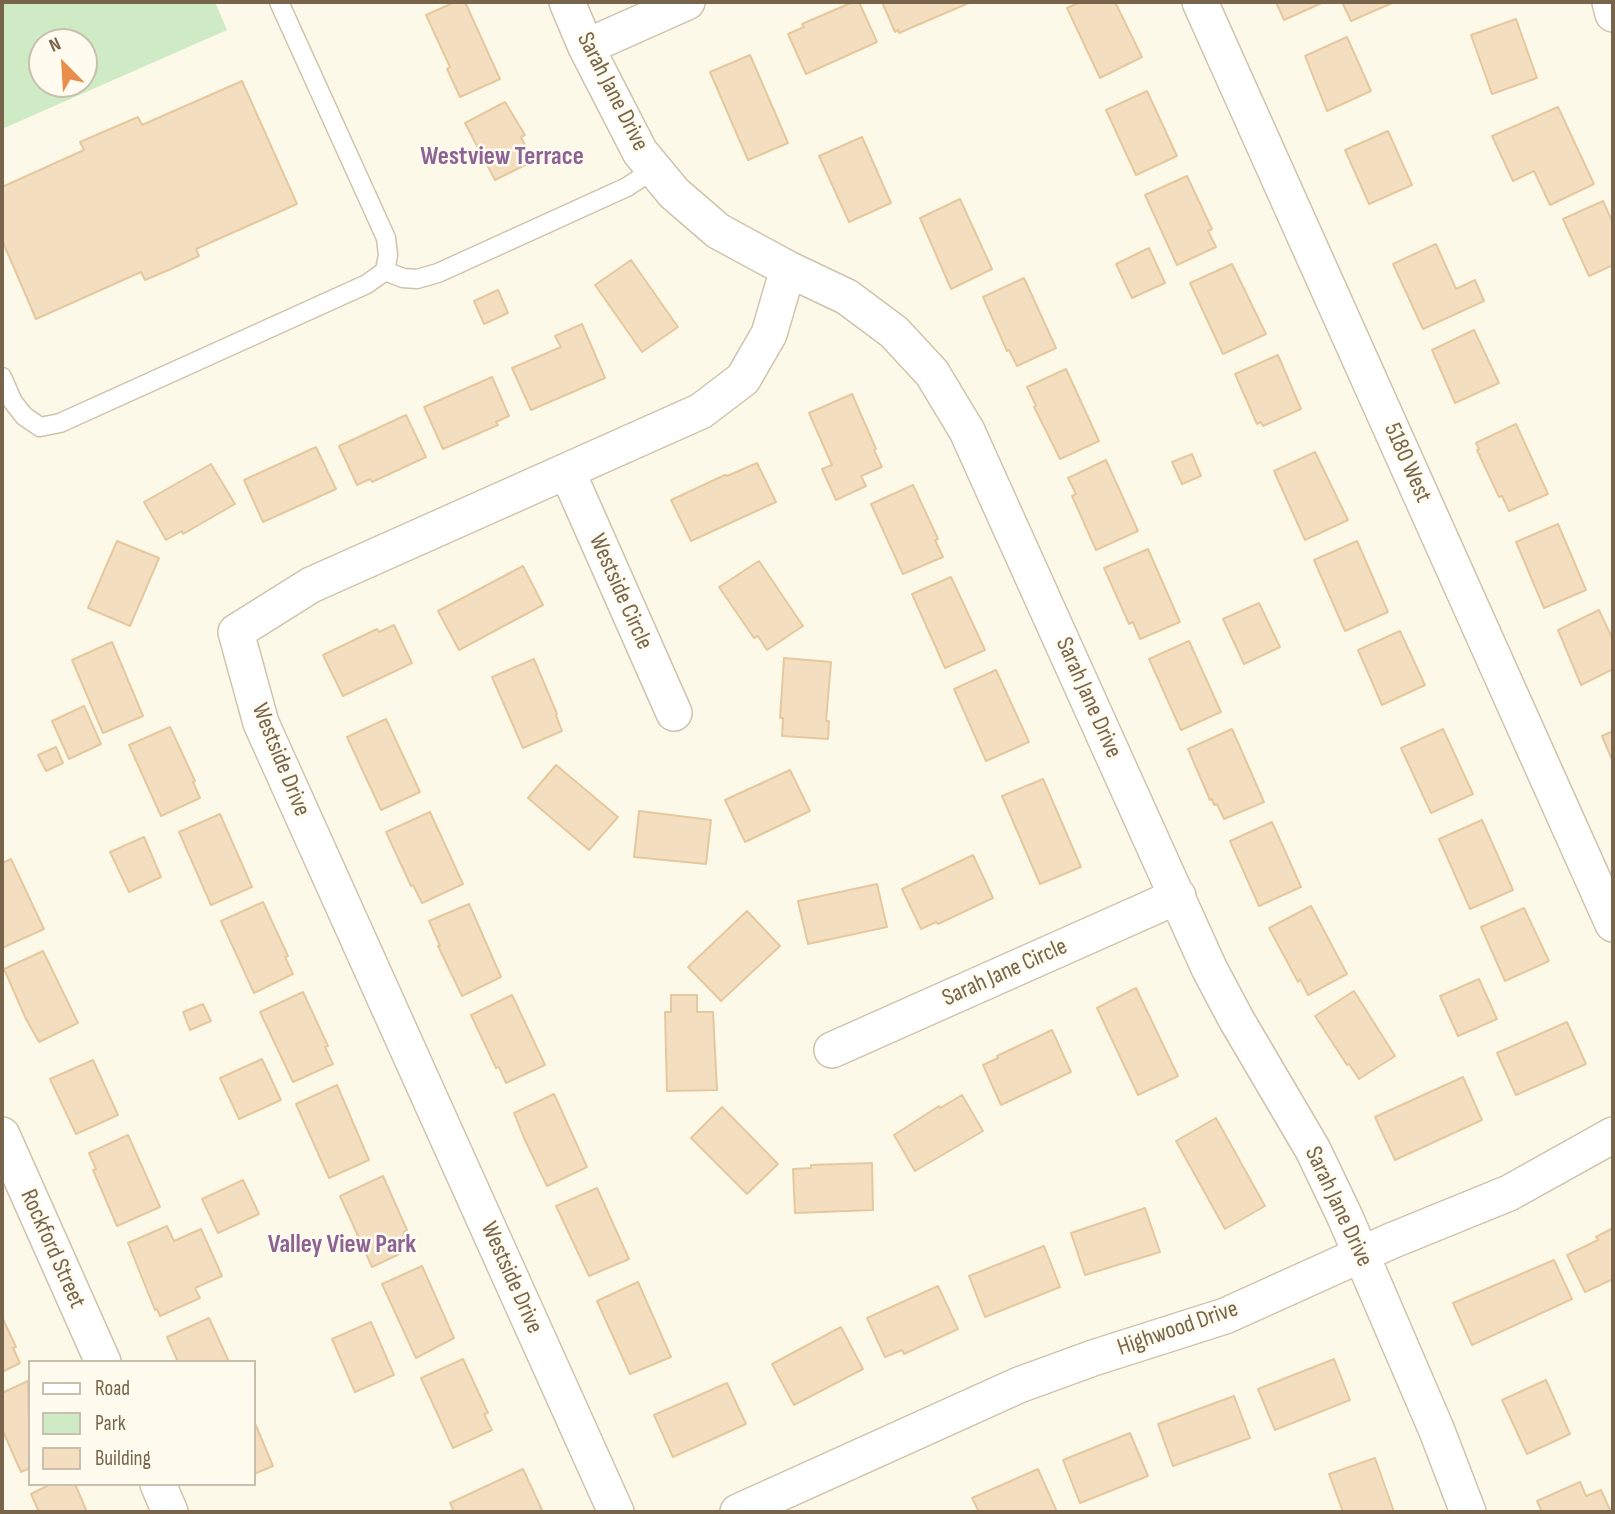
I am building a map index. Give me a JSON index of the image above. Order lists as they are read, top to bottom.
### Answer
{
  "streets": {
    "street": [
      "Sarah Jane Drive",
      "5180 West",
      "Westside Circle",
      "Westside Drive",
      "Sarah Jane Circle",
      "Rockford Street",
      "Highwood Drive"
    ]
  },
  "crossings": [
    ["Sarah Jane Drive", "Westside Drive"],
    ["Sarah Jane Drive", "Sarah Jane Circle"],
    ["Sarah Jane Drive", "Highwood Drive"],
    ["Westside Circle", "Westside Drive"]
  ],
  "districts": ["Westview Terrace", "Valley View Park"],
  "legend": ["Road", "Park", "Building"],
  "north": "top left"
}
